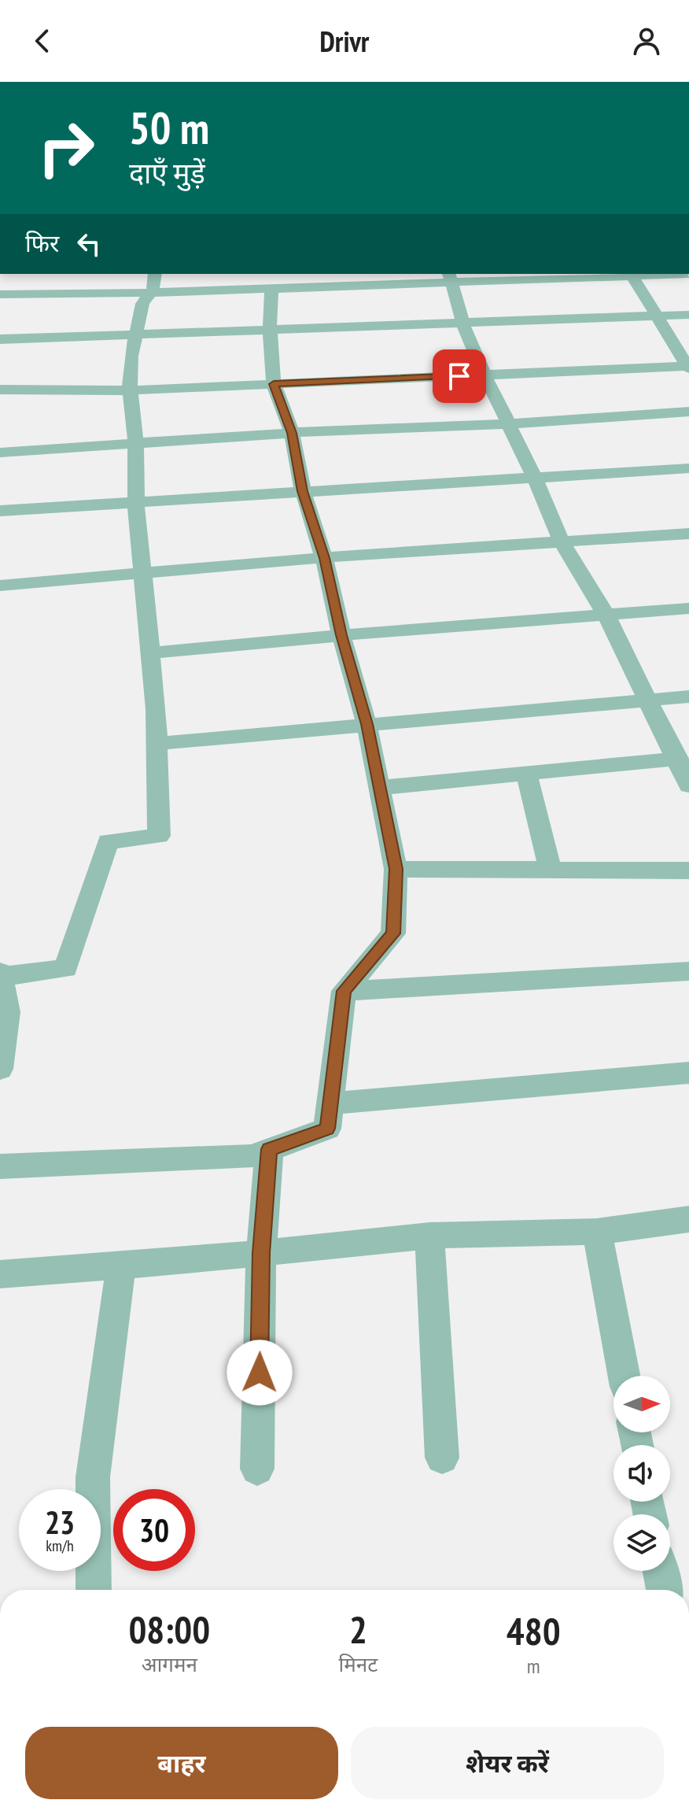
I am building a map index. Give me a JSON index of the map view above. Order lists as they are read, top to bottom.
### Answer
{
  "north": "right",
  "page": {
    "header": "Drivr",
    "turn": ["50 m", "दाएँ मुड़ें"],
    "then": "फिर",
    "speed": "23 km/h",
    "limit": "30",
    "eta": [
      "08:00",
      "आगमन",
      "2",
      "मिनट",
      "480",
      "m"
    ],
    "buttons": ["बाहर", "शेयर करें"]
  }
}
